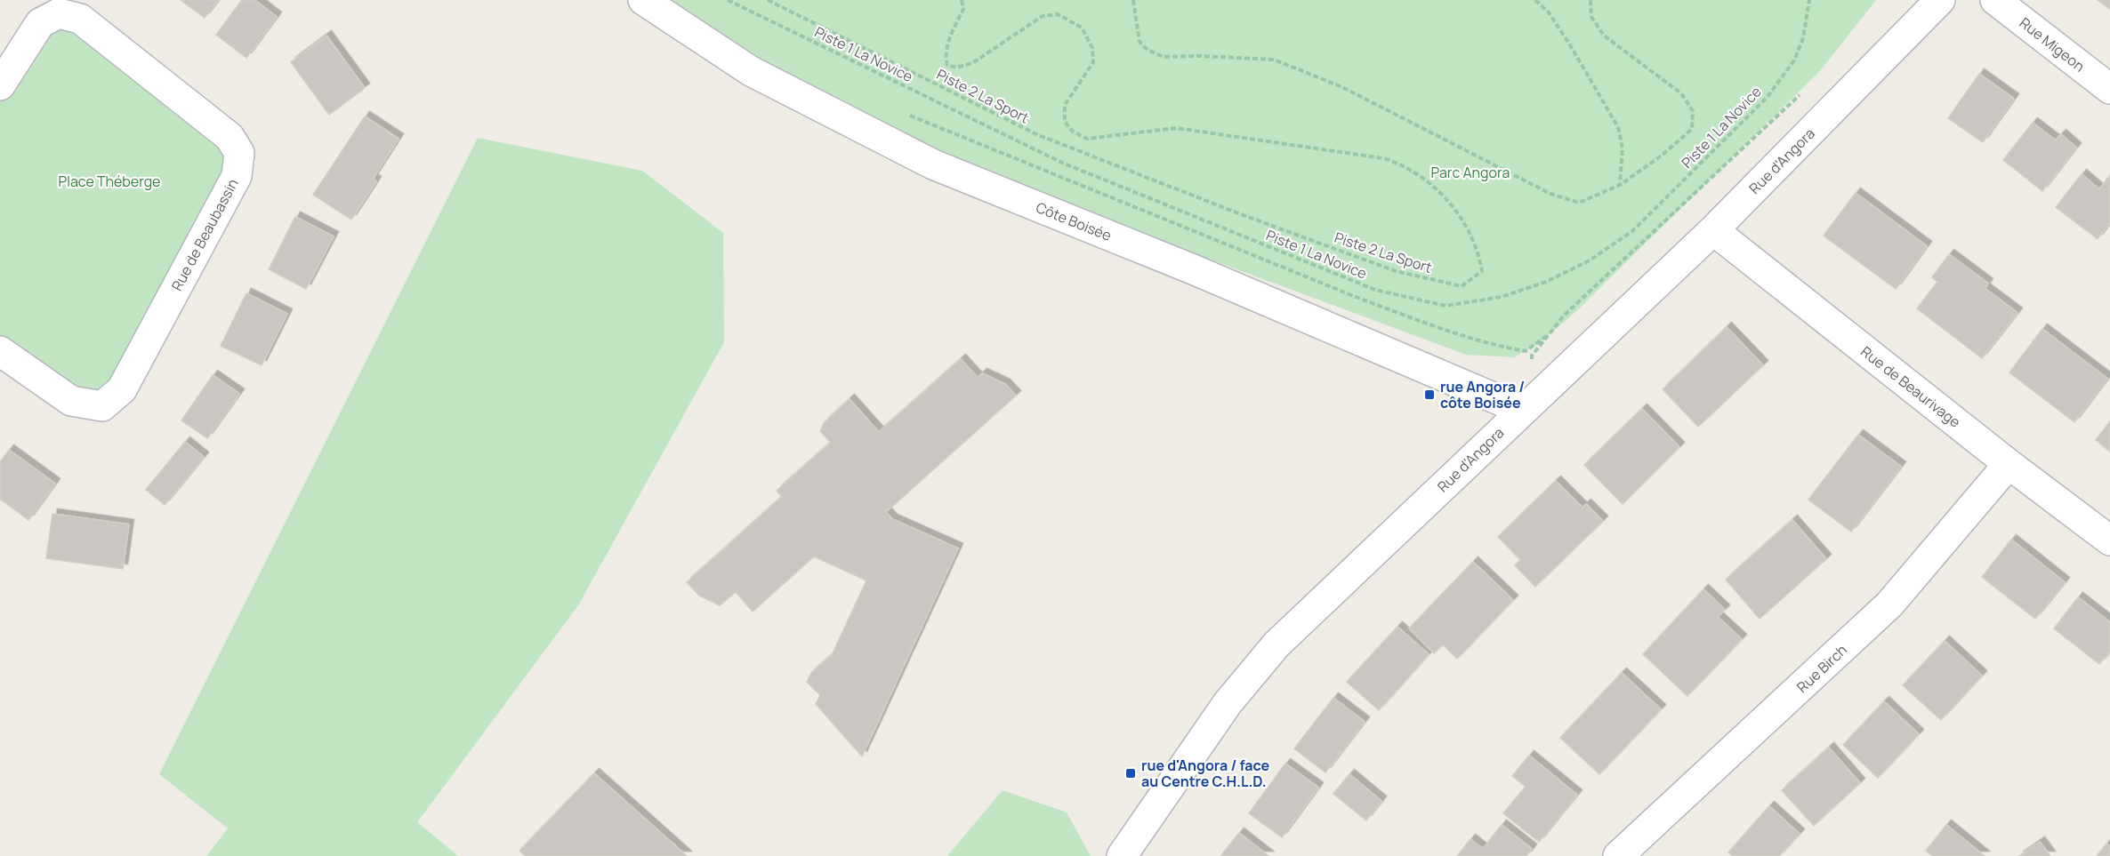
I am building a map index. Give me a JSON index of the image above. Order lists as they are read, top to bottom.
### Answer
{
  "streets": {
    "street": [
      "Rue Migeon",
      "Rue d'Angora",
      "Côte Boisée",
      "Rue de Beaubassin",
      "Rue de Beaurivage",
      "Rue Birch"
    ],
    "path": ["Piste 1 La Novice", "Piste 2 La Sport"]
  },
  "crossings": [
    ["Rue d'Angora", "Côte Boisée"],
    ["Rue d'Angora", "Rue de Beaurivage"],
    ["Rue de Beaurivage", "Rue Birch"]
  ],
  "parks": ["Parc Angora", "Place Théberge"],
  "places": {
    "transit": ["rue Angora / côte Boisée", "rue d'Angora / face au Centre C.H.L.D."]
  }
}
